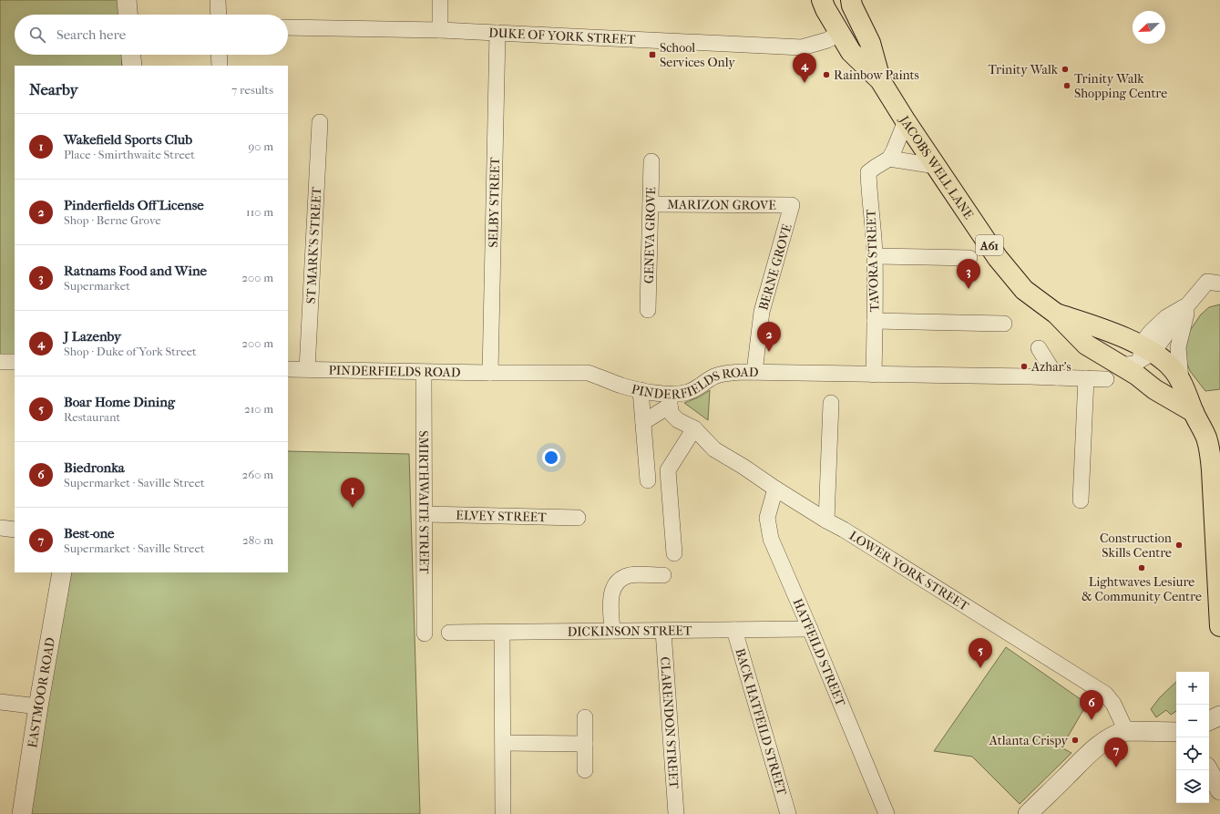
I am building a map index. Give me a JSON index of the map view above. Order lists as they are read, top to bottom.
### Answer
{
  "streets": {
    "highway": ["JACOBS WELL LANE", "A61"],
    "street": [
      "DUKE OF YORK STREET",
      "SELBY STREET",
      "MARIZON GROVE",
      "GENEVA GROVE",
      "ST MARK'S STREET",
      "TAVORA STREET",
      "BERNE GROVE",
      "PINDERFIELDS ROAD",
      "SMIRTHWAITE STREET",
      "ELVEY STREET",
      "LOWER YORK STREET",
      "DICKINSON STREET",
      "HATFEILD STREET",
      "EASTMOOR ROAD",
      "CLARENDON STREET",
      "BACK HATFEILD STREET"
    ]
  },
  "crossings": [
    ["DUKE OF YORK STREET", "JACOBS WELL LANE"],
    ["DUKE OF YORK STREET", "SELBY STREET"],
    ["JACOBS WELL LANE", "A61"],
    ["SELBY STREET", "PINDERFIELDS ROAD"],
    ["MARIZON GROVE", "GENEVA GROVE"],
    ["MARIZON GROVE", "BERNE GROVE"],
    ["ST MARK'S STREET", "PINDERFIELDS ROAD"],
    ["TAVORA STREET", "PINDERFIELDS ROAD"],
    ["BERNE GROVE", "PINDERFIELDS ROAD"],
    ["PINDERFIELDS ROAD", "SMIRTHWAITE STREET"],
    ["PINDERFIELDS ROAD", "LOWER YORK STREET"],
    ["SMIRTHWAITE STREET", "ELVEY STREET"],
    ["LOWER YORK STREET", "HATFEILD STREET"],
    ["DICKINSON STREET", "HATFEILD STREET"],
    ["DICKINSON STREET", "CLARENDON STREET"],
    ["DICKINSON STREET", "BACK HATFEILD STREET"]
  ],
  "places": {
    "transit": ["School Services Only"],
    "other": [
      "Trinity Walk",
      "Rainbow Paints",
      "Trinity Walk Shopping Centre",
      "Azhar's",
      "Construction Skills Centre",
      "Lightwaves Lesiure & Community Centre",
      "Atlanta Crispy"
    ]
  },
  "north": "bottom left",
  "page": {
    "search": "Search here",
    "pins": [
      "4",
      "3",
      "2",
      "1",
      "5",
      "6",
      "7"
    ],
    "heading": ["Nearby", "7 results"],
    "list": [
      {
        "mark": "1",
        "name": "Wakefield Sports Club",
        "note": "Place · Smirthwaite Street",
        "value": "90 m"
      },
      {
        "mark": "2",
        "name": "Pinderfields Off License",
        "note": "Shop · Berne Grove",
        "value": "110 m"
      },
      {
        "mark": "3",
        "name": "Ratnams Food and Wine",
        "note": "Supermarket",
        "value": "200 m"
      },
      {
        "mark": "4",
        "name": "J Lazenby",
        "note": "Shop · Duke of York Street",
        "value": "200 m"
      },
      {
        "mark": "5",
        "name": "Boar Home Dining",
        "note": "Restaurant",
        "value": "210 m"
      },
      {
        "mark": "6",
        "name": "Biedronka",
        "note": "Supermarket · Saville Street",
        "value": "260 m"
      },
      {
        "mark": "7",
        "name": "Best-one",
        "note": "Supermarket · Saville Street",
        "value": "280 m"
      }
    ],
    "map_buttons": ["+", "−"]
  }
}
